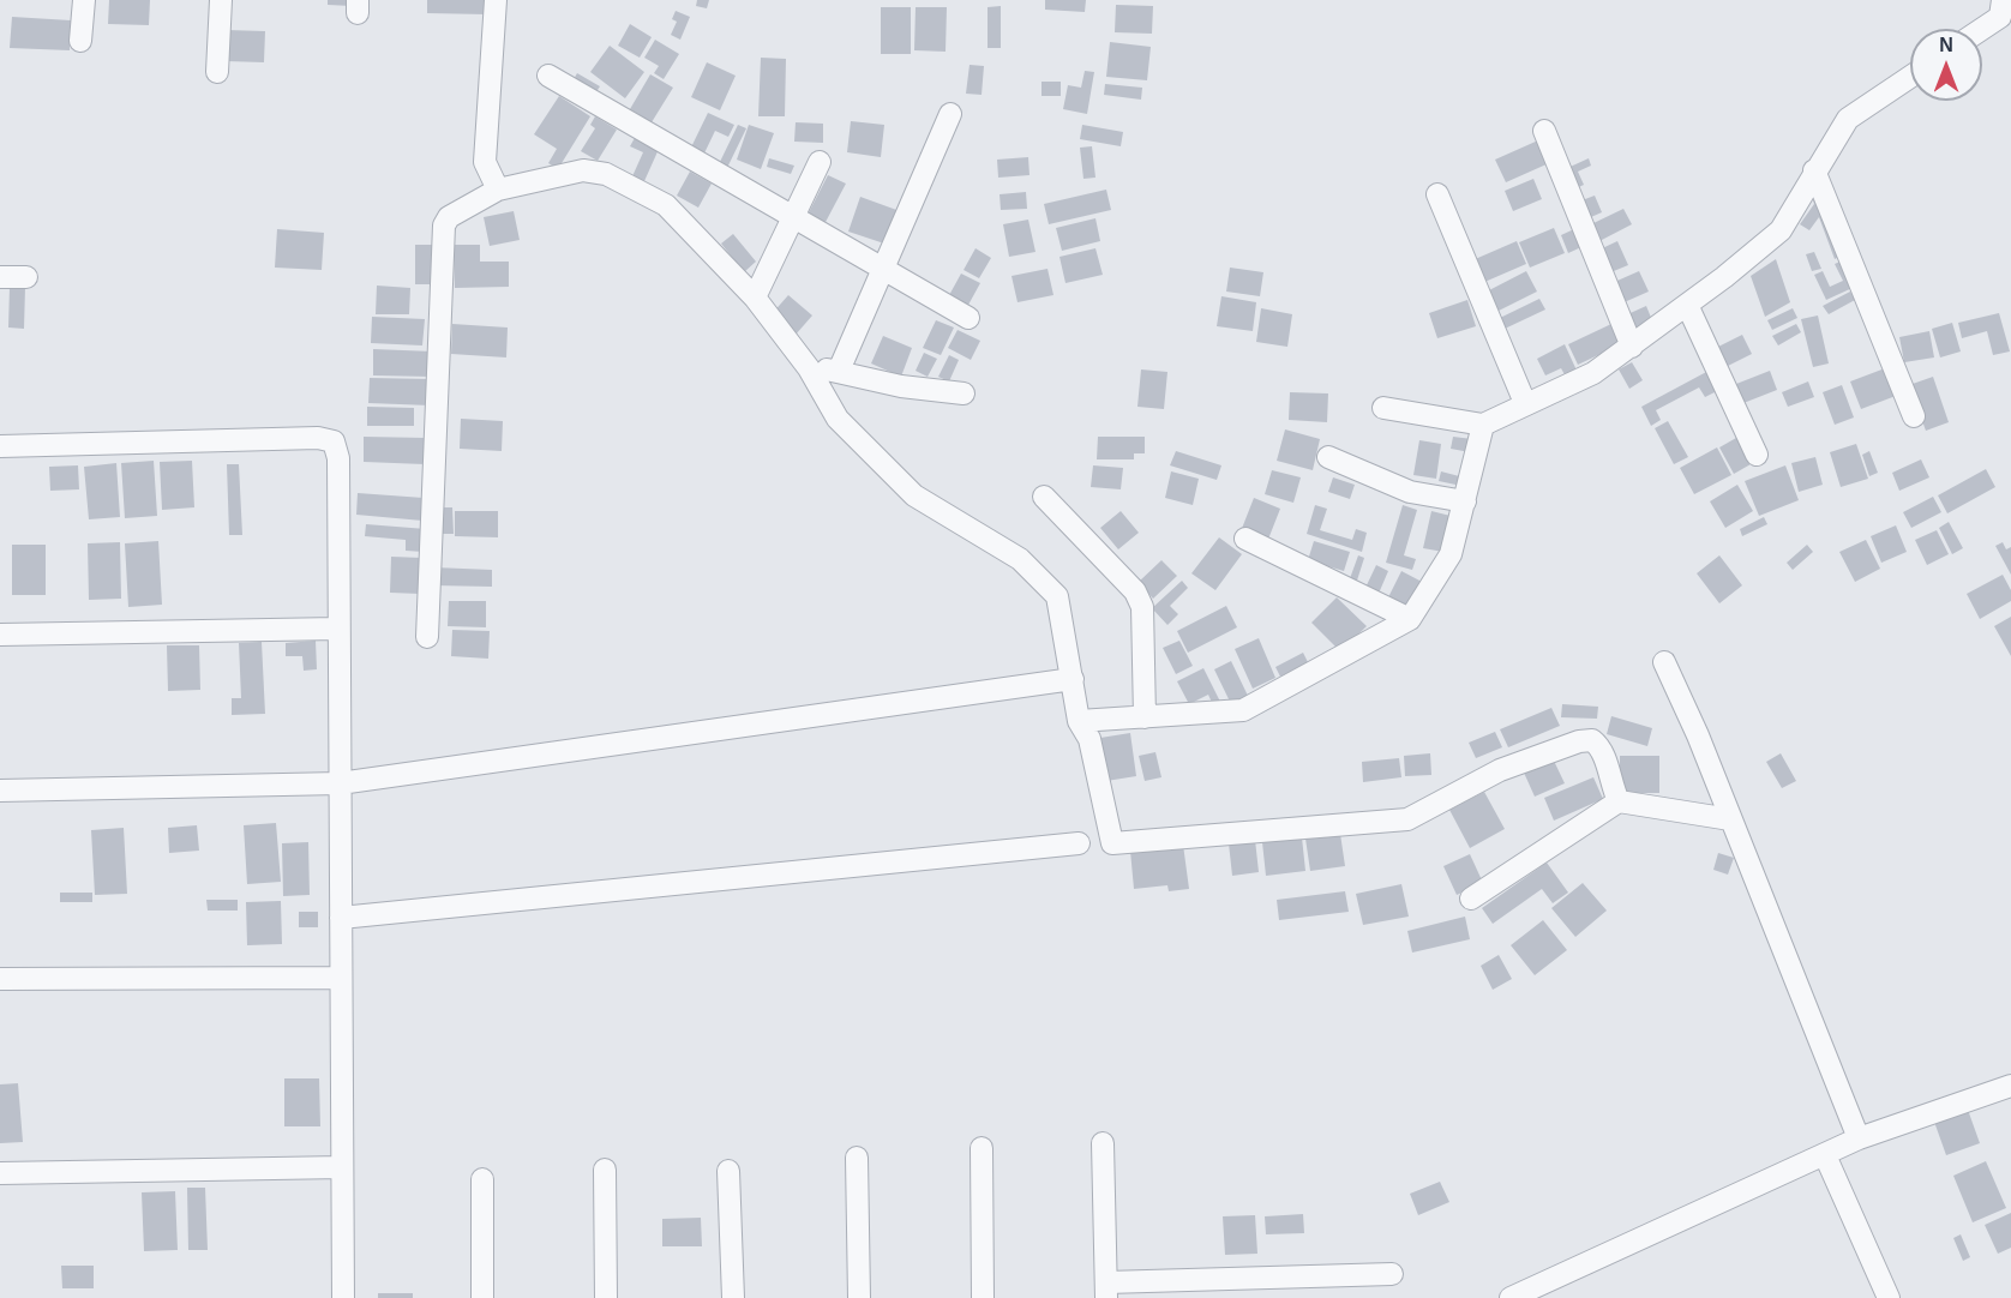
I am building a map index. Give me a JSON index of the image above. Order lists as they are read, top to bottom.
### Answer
{
  "north": "top"
}
